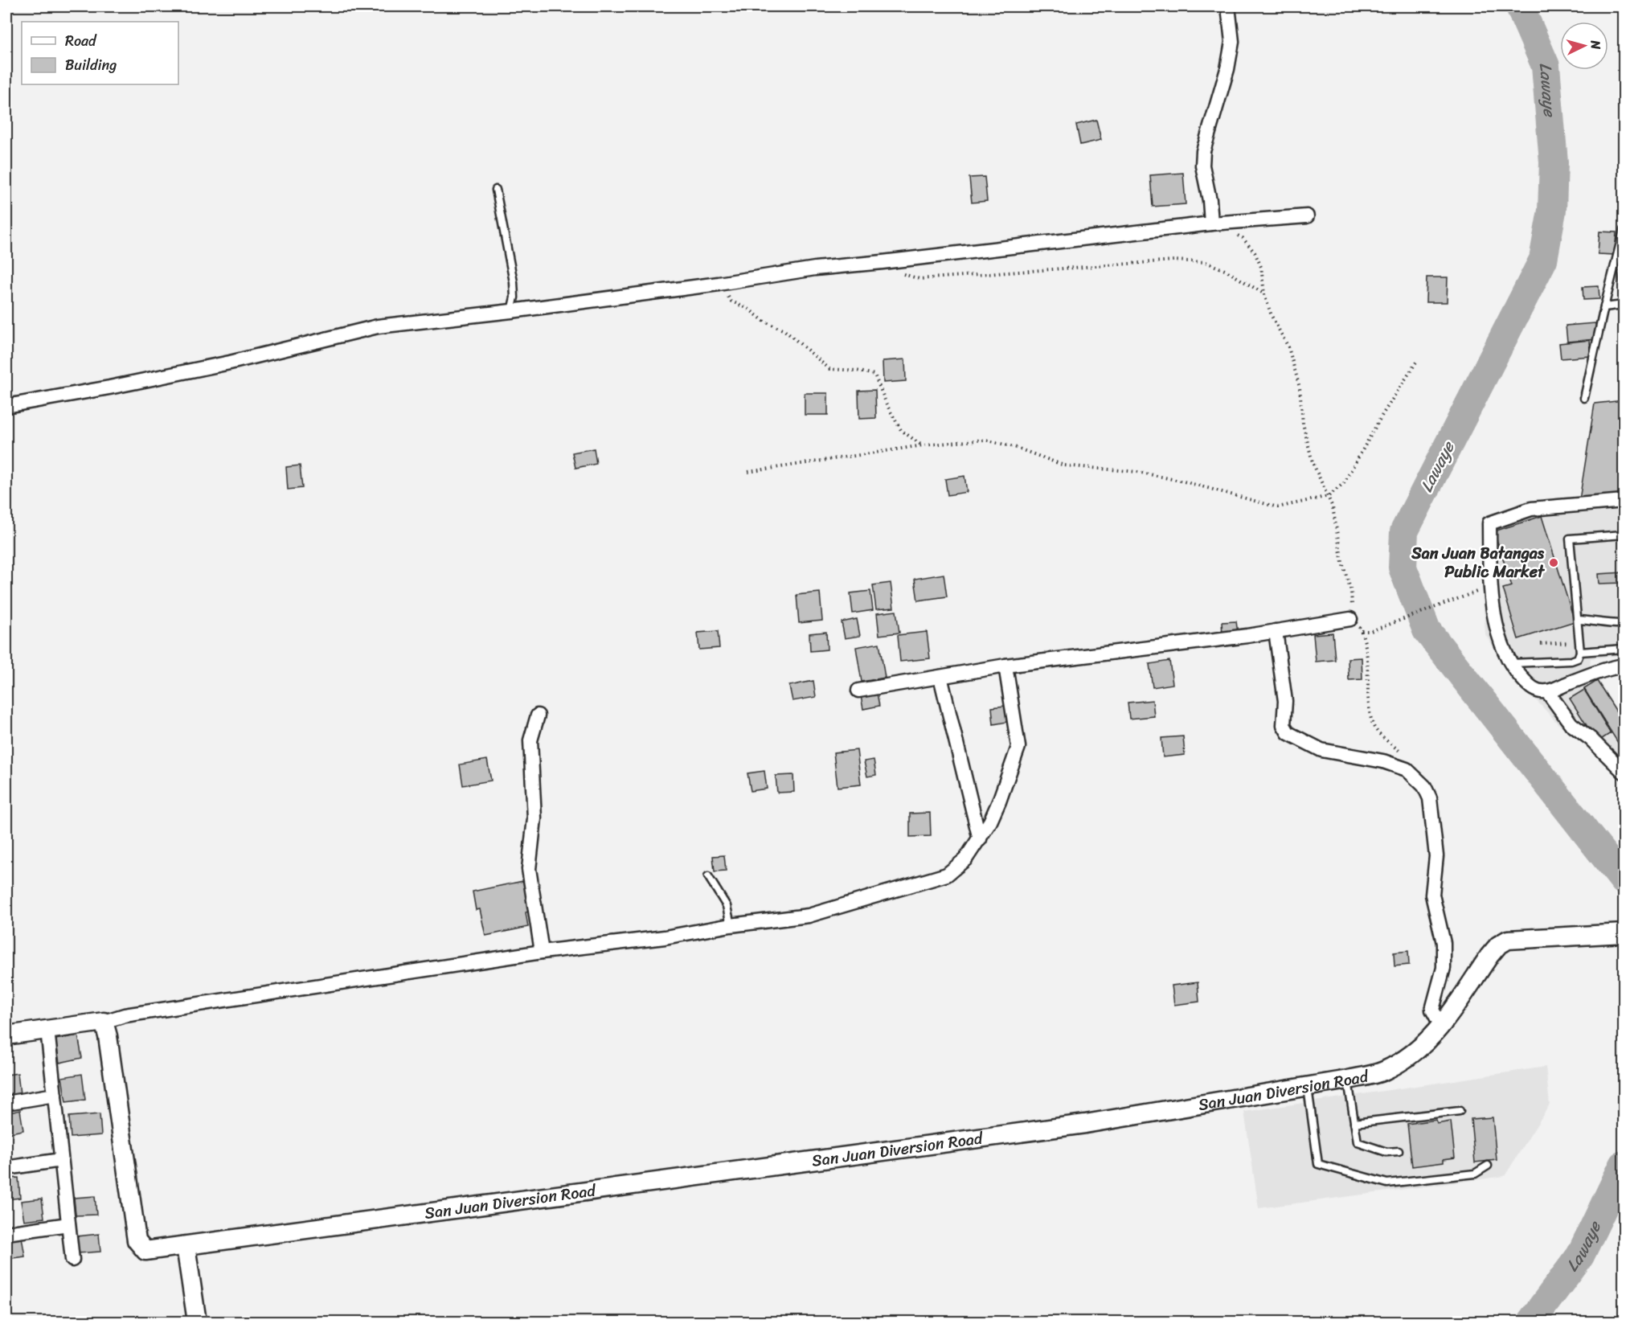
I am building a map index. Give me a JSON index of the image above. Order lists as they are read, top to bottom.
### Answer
{
  "streets": {
    "street": ["San Juan Diversion Road"]
  },
  "water": ["Lawaye"],
  "places": ["San Juan Batangas Public Market"],
  "legend": ["Road", "Building"],
  "north": "right"
}
